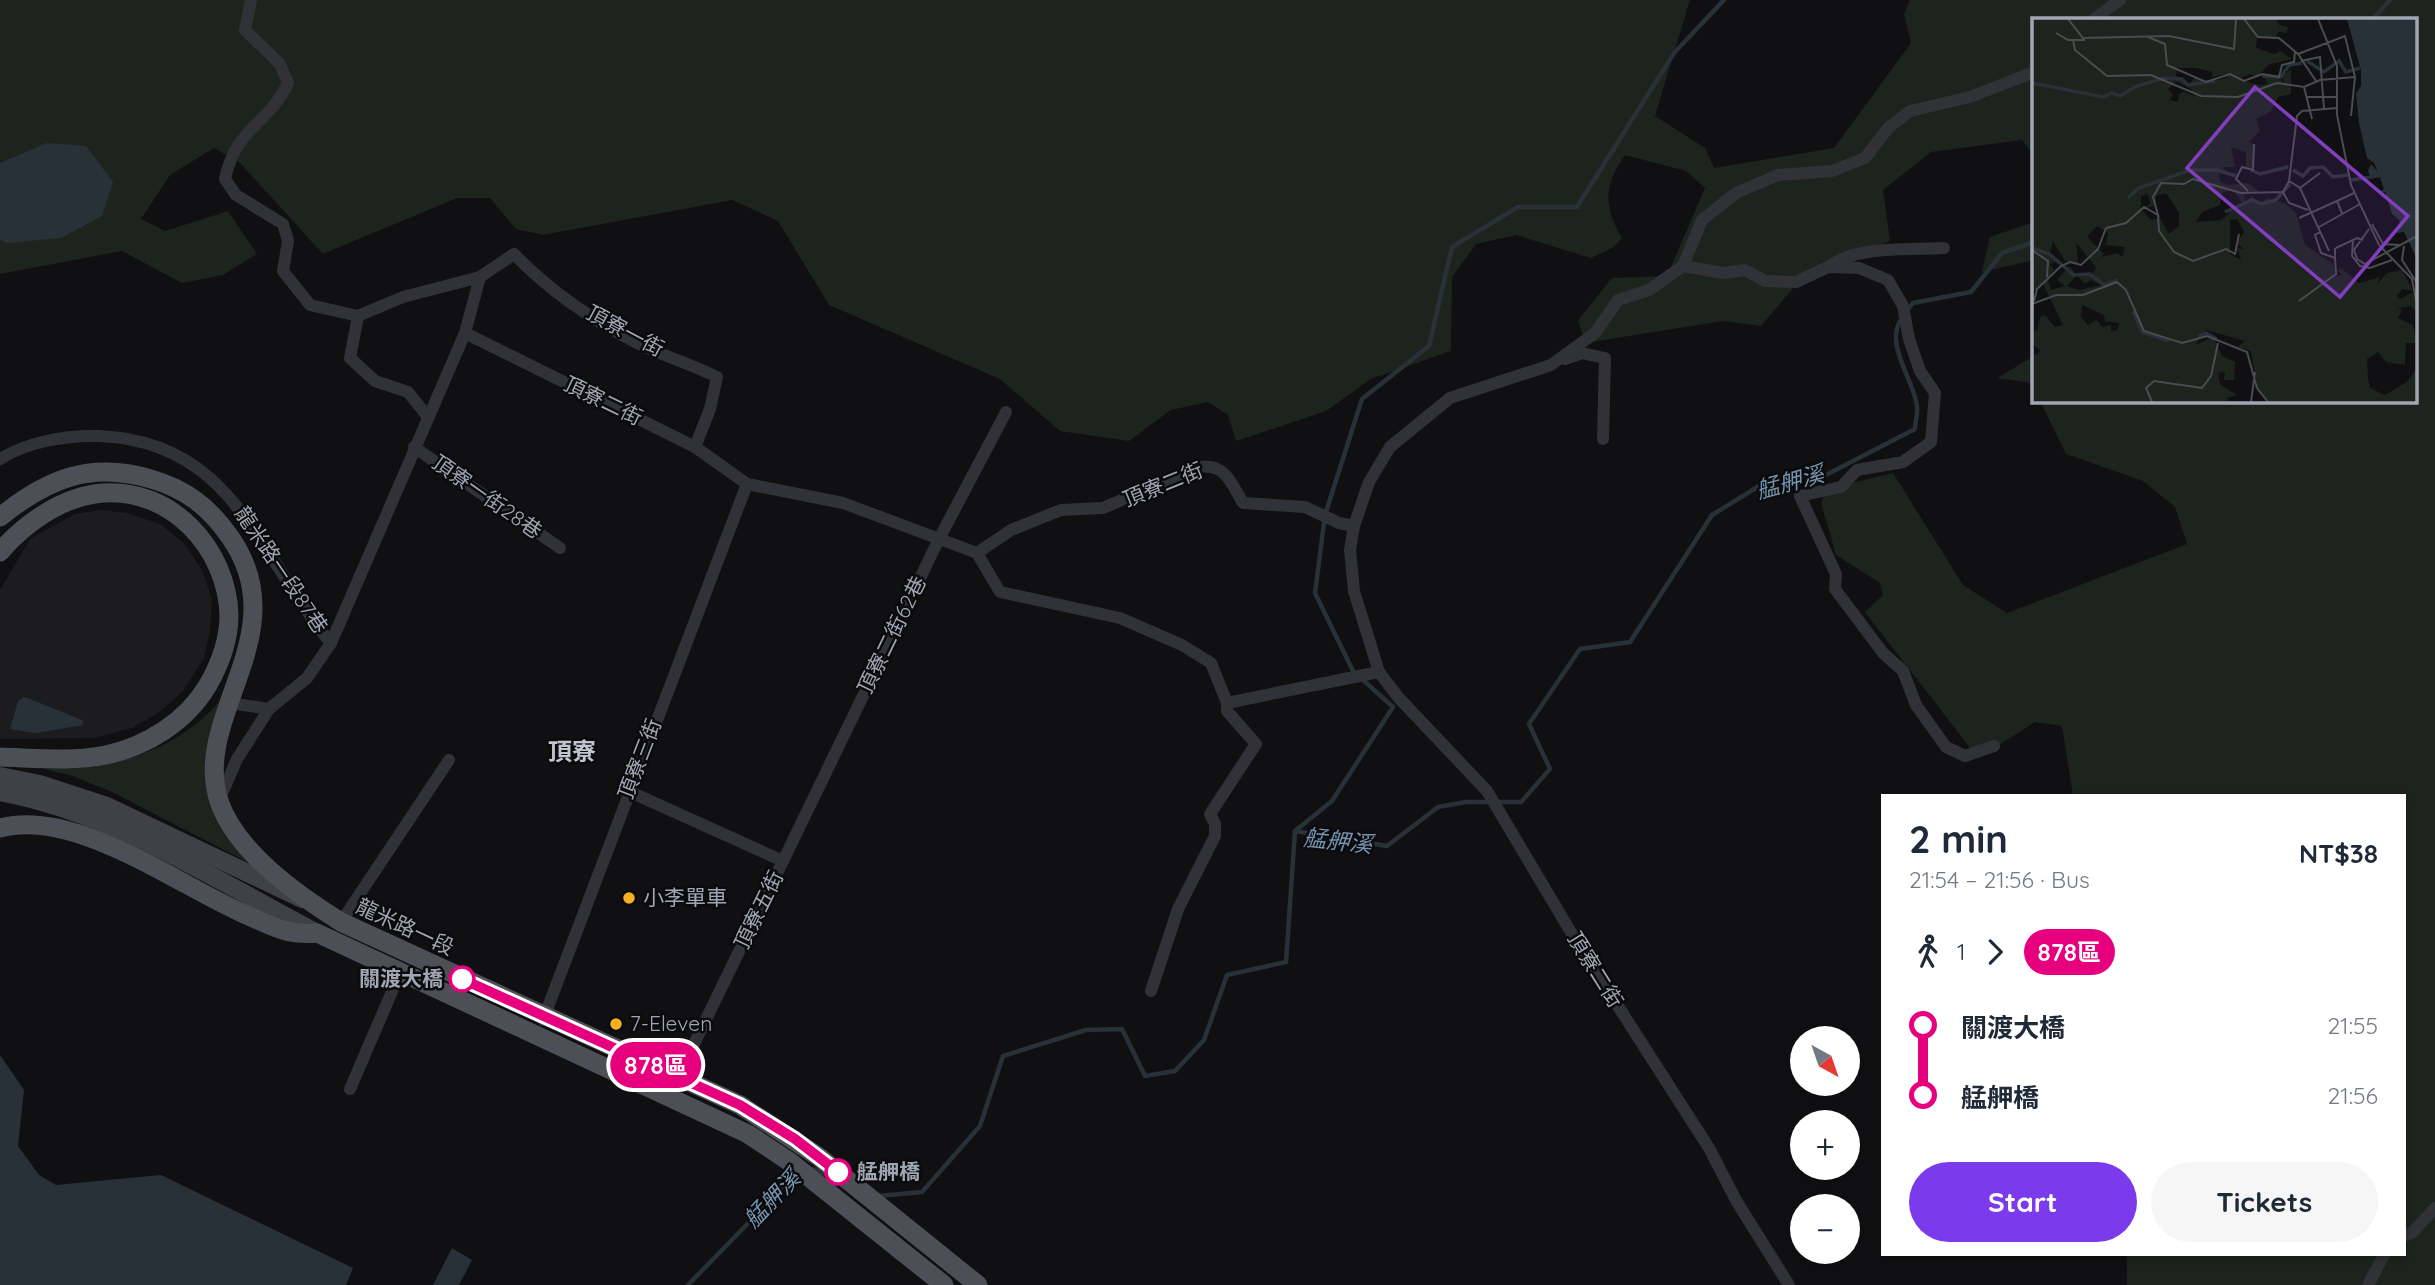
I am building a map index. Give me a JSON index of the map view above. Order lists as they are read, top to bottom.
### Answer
{
  "streets": {
    "main road": ["龍米路一段"],
    "street": [
      "頂寮一街",
      "頂寮二街",
      "頂寮一街28巷",
      "龍米路一段87巷",
      "頂寮二街62巷",
      "頂寮三街",
      "頂寮五街"
    ]
  },
  "crossings": [
    ["頂寮一街", "頂寮二街"],
    ["頂寮二街", "頂寮二街62巷"],
    ["頂寮二街", "頂寮三街"],
    ["頂寮二街62巷", "頂寮五街"],
    ["頂寮三街", "頂寮五街"],
    ["頂寮三街", "龍米路一段"],
    ["頂寮五街", "龍米路一段"]
  ],
  "districts": ["頂寮"],
  "water": ["艋舺溪"],
  "places": [
    "小李單車",
    "關渡大橋",
    "7-Eleven",
    "艋舺橋"
  ],
  "lines": ["bus line 878區"],
  "north": "bottom right",
  "page": {
    "on_map": "878區",
    "heading": ["2 min", "21:54 – 21:56 · Bus", "NT$38"],
    "legs": ["1", "878區"],
    "list": [
      {
        "name": "關渡大橋",
        "value": "21:55"
      },
      {
        "name": "艋舺橋",
        "value": "21:56"
      }
    ],
    "map_buttons": ["+", "−"],
    "buttons": ["Start", "Tickets"]
  }
}
